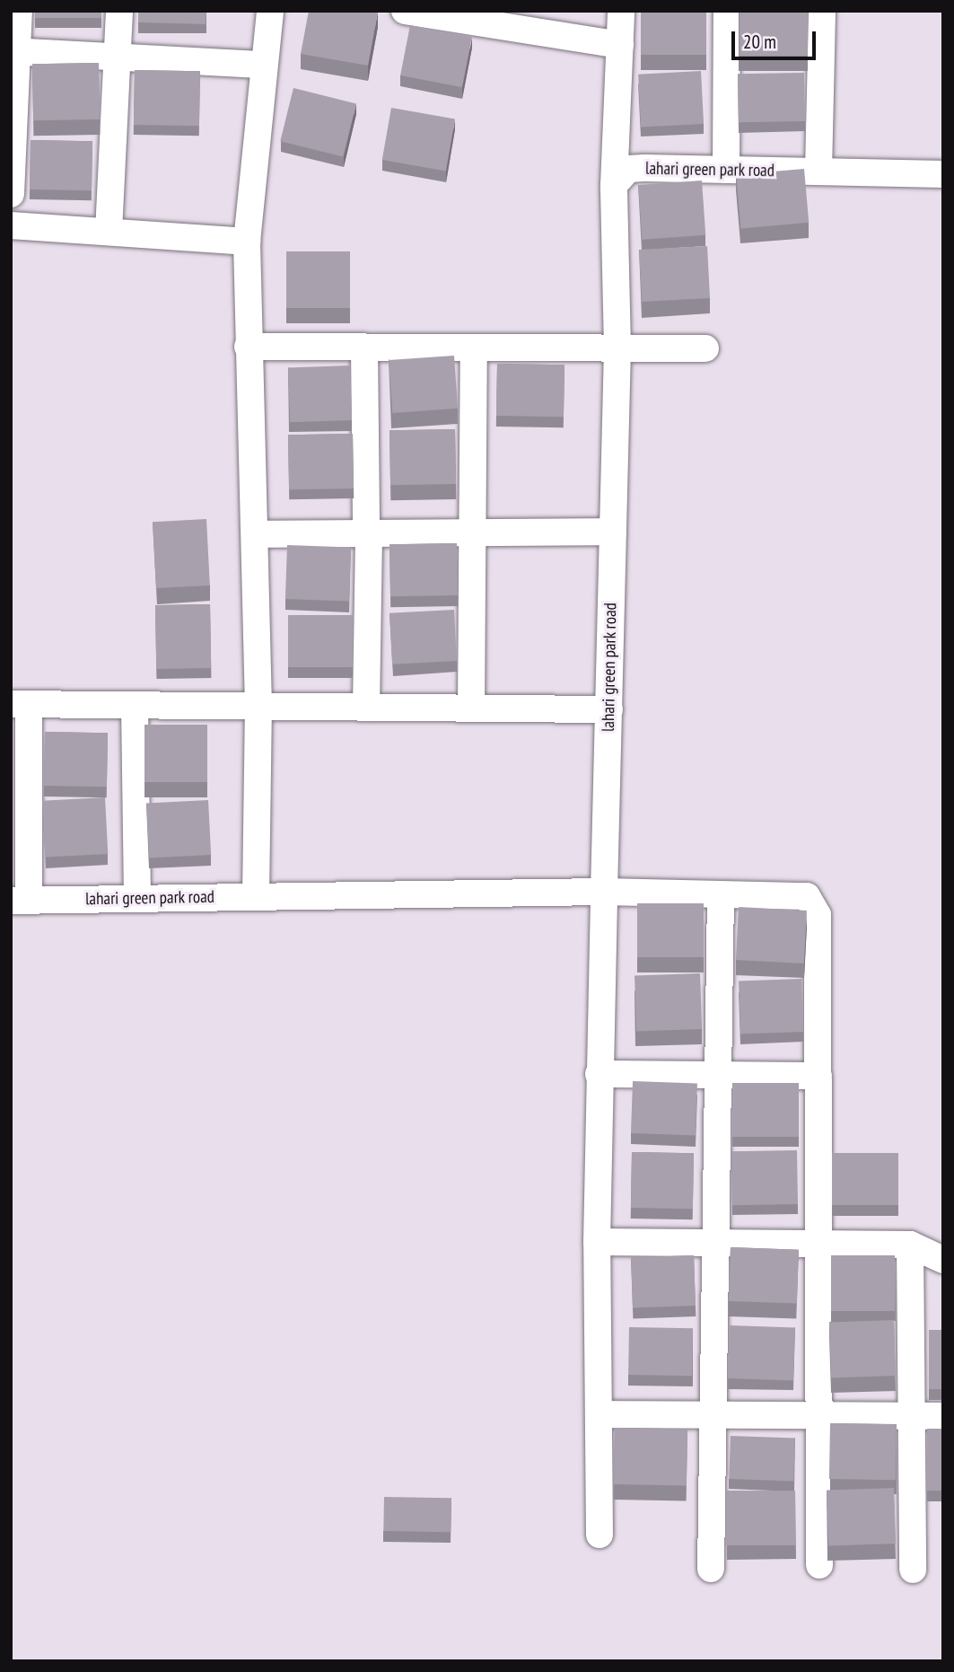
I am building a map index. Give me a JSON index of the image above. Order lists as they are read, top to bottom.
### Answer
{
  "streets": {
    "street": ["lahari green park road"]
  },
  "scale_bar": "20 m"
}
